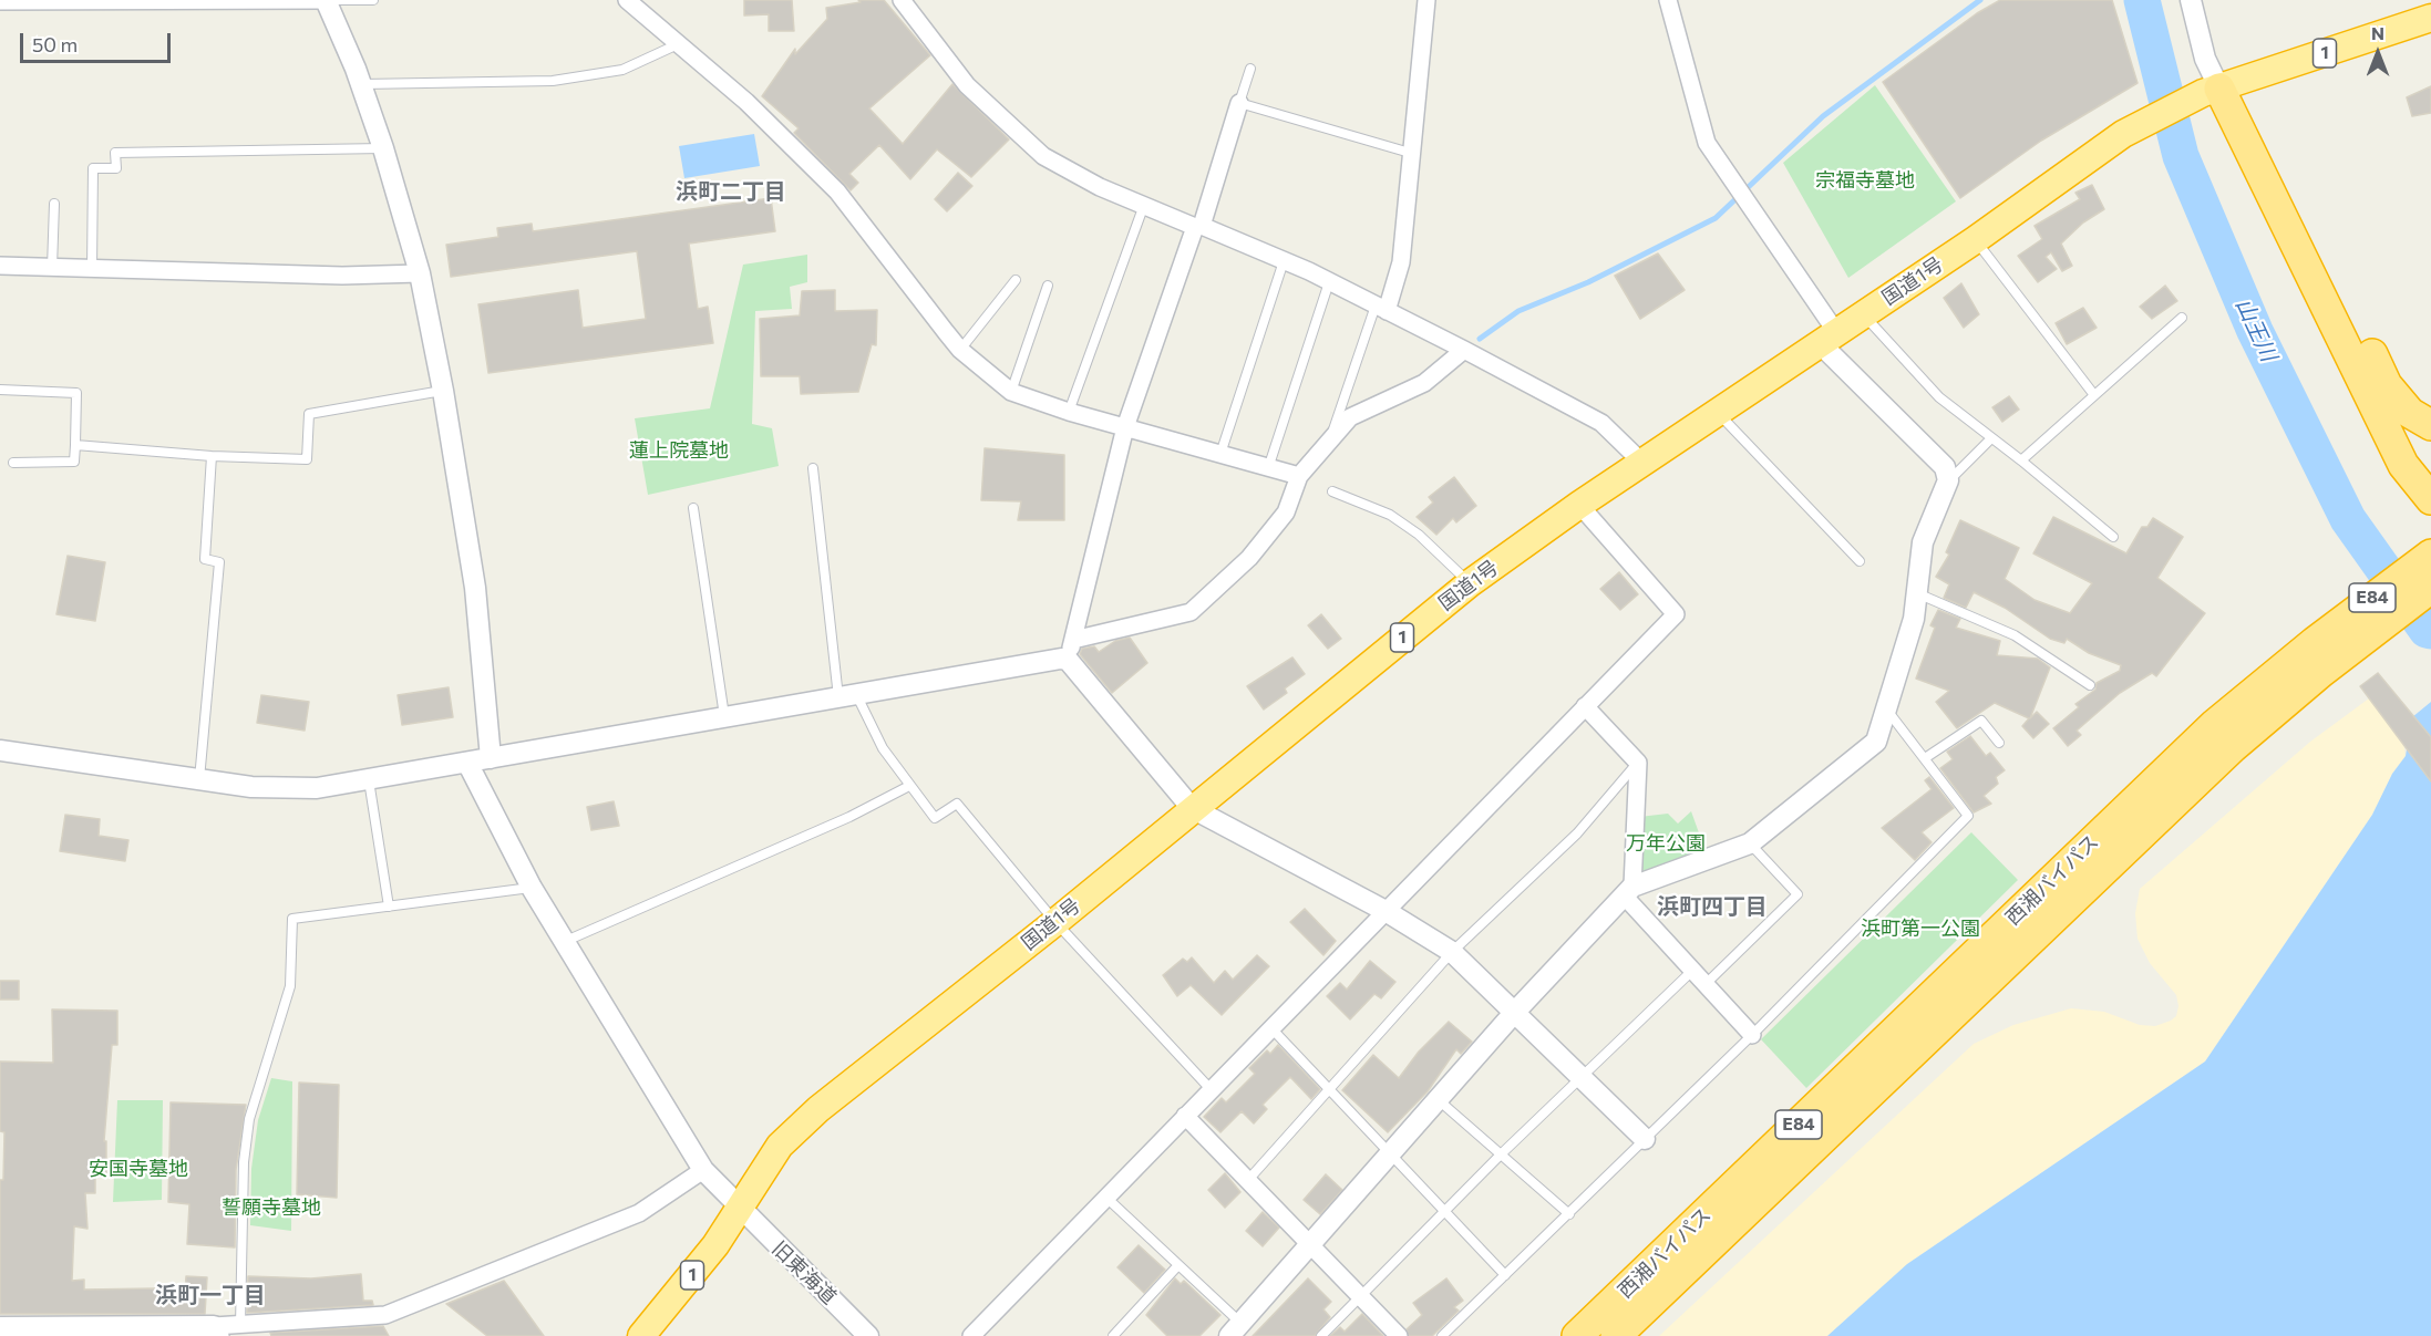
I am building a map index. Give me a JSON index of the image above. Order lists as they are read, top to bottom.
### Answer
{
  "streets": {
    "highway": [
      "1",
      "国道1号",
      "E84",
      "西湘バイパス"
    ],
    "street": ["旧東海道"]
  },
  "crossings": [
    ["国道1号", "旧東海道"]
  ],
  "districts": ["浜町二丁目", "浜町四丁目", "浜町一丁目"],
  "water": ["山王川"],
  "parks": [
    "宗福寺墓地",
    "蓮上院墓地",
    "万年公園",
    "浜町第一公園",
    "安国寺墓地",
    "誓願寺墓地"
  ],
  "scale_bar": "50 m",
  "north": "top"
}
